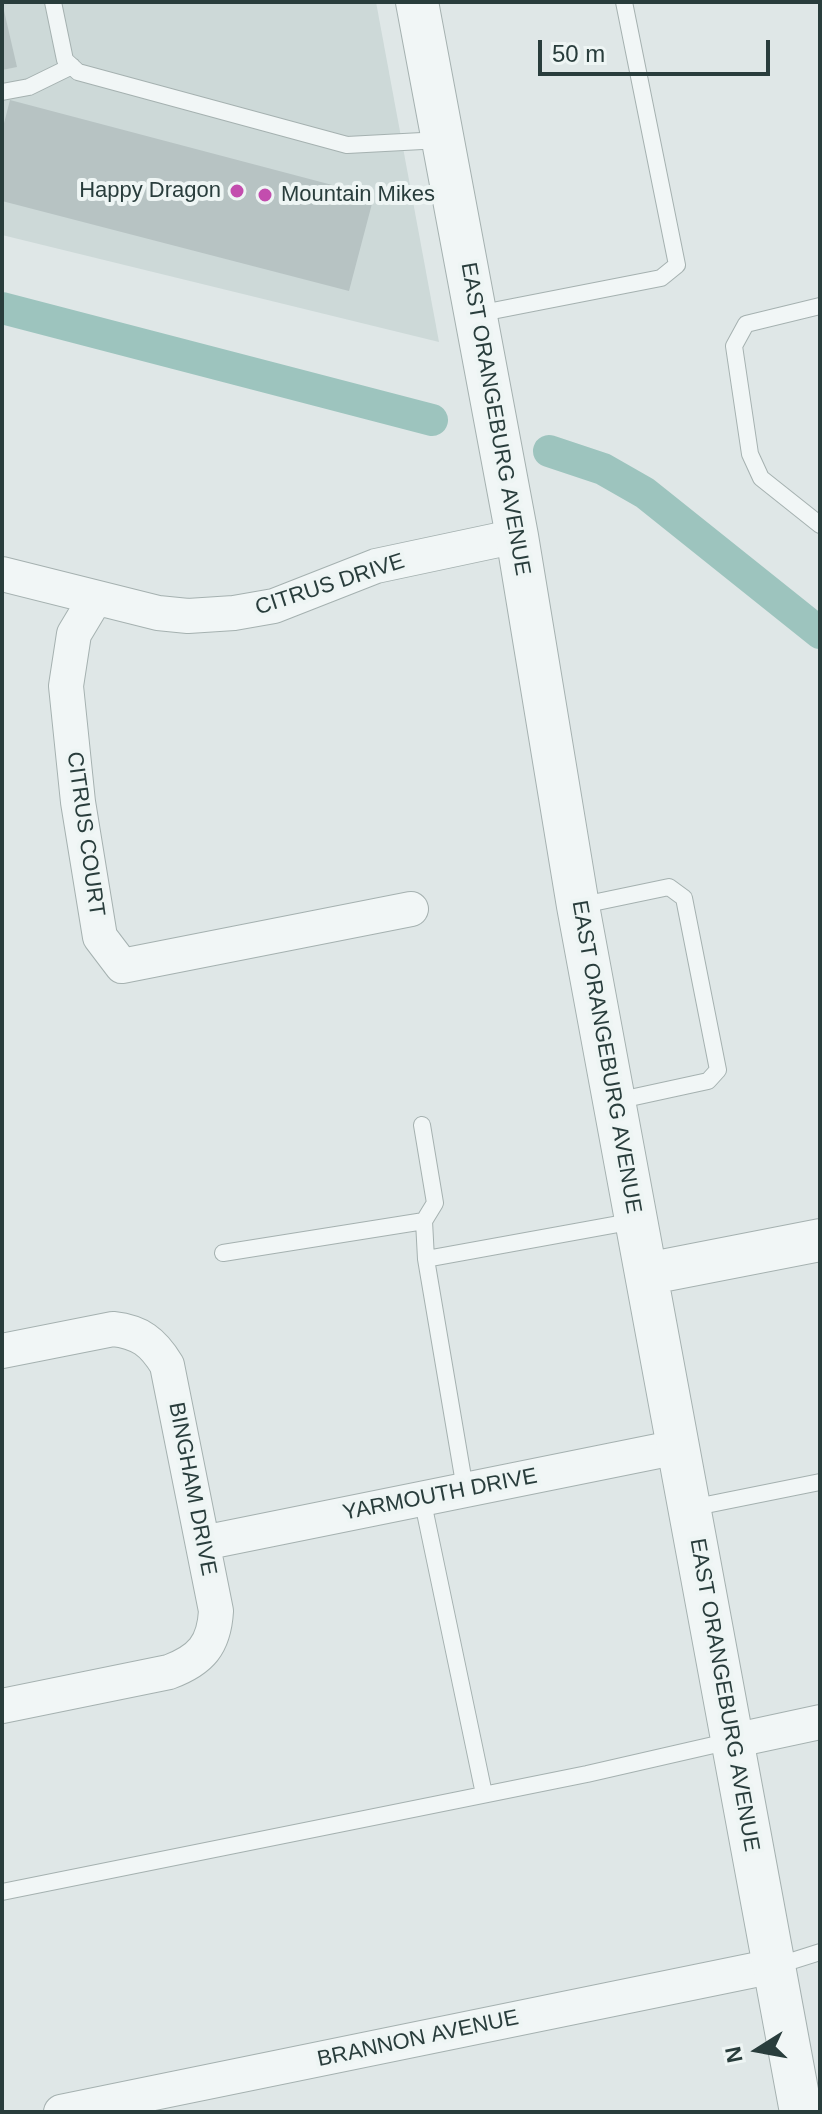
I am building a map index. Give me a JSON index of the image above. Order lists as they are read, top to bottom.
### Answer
{
  "streets": {
    "street": [
      "EAST ORANGEBURG AVENUE",
      "CITRUS DRIVE",
      "CITRUS COURT",
      "BINGHAM DRIVE",
      "YARMOUTH DRIVE",
      "BRANNON AVENUE"
    ]
  },
  "crossings": [
    ["EAST ORANGEBURG AVENUE", "CITRUS DRIVE"],
    ["EAST ORANGEBURG AVENUE", "YARMOUTH DRIVE"],
    ["EAST ORANGEBURG AVENUE", "BRANNON AVENUE"],
    ["CITRUS DRIVE", "CITRUS COURT"],
    ["BINGHAM DRIVE", "YARMOUTH DRIVE"]
  ],
  "places": ["Happy Dragon", "Mountain Mikes"],
  "scale_bar": "50 m",
  "north": "left"
}
